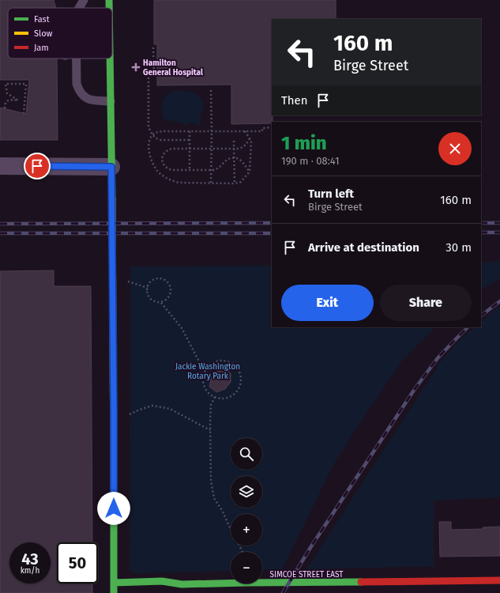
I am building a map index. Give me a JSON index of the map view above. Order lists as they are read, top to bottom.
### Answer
{
  "streets": {
    "main road": ["SIMCOE STREET EAST"]
  },
  "parks": ["Jackie Washington Rotary Park"],
  "places": {
    "health": ["Hamilton General Hospital"]
  },
  "legend": ["Fast", "Slow", "Jam"],
  "page": {
    "turn": ["160 m", "Birge Street"],
    "then": "Then",
    "heading": ["1 min", "190 m · 08:41"],
    "list": [
      {
        "name": "Turn left",
        "note": "Birge Street",
        "value": "160 m"
      },
      {
        "name": "Arrive at destination",
        "value": "30 m"
      }
    ],
    "buttons": ["Exit", "Share"],
    "map_buttons": ["+", "−"],
    "speed": "43 km/h",
    "limit": "50"
  }
}
